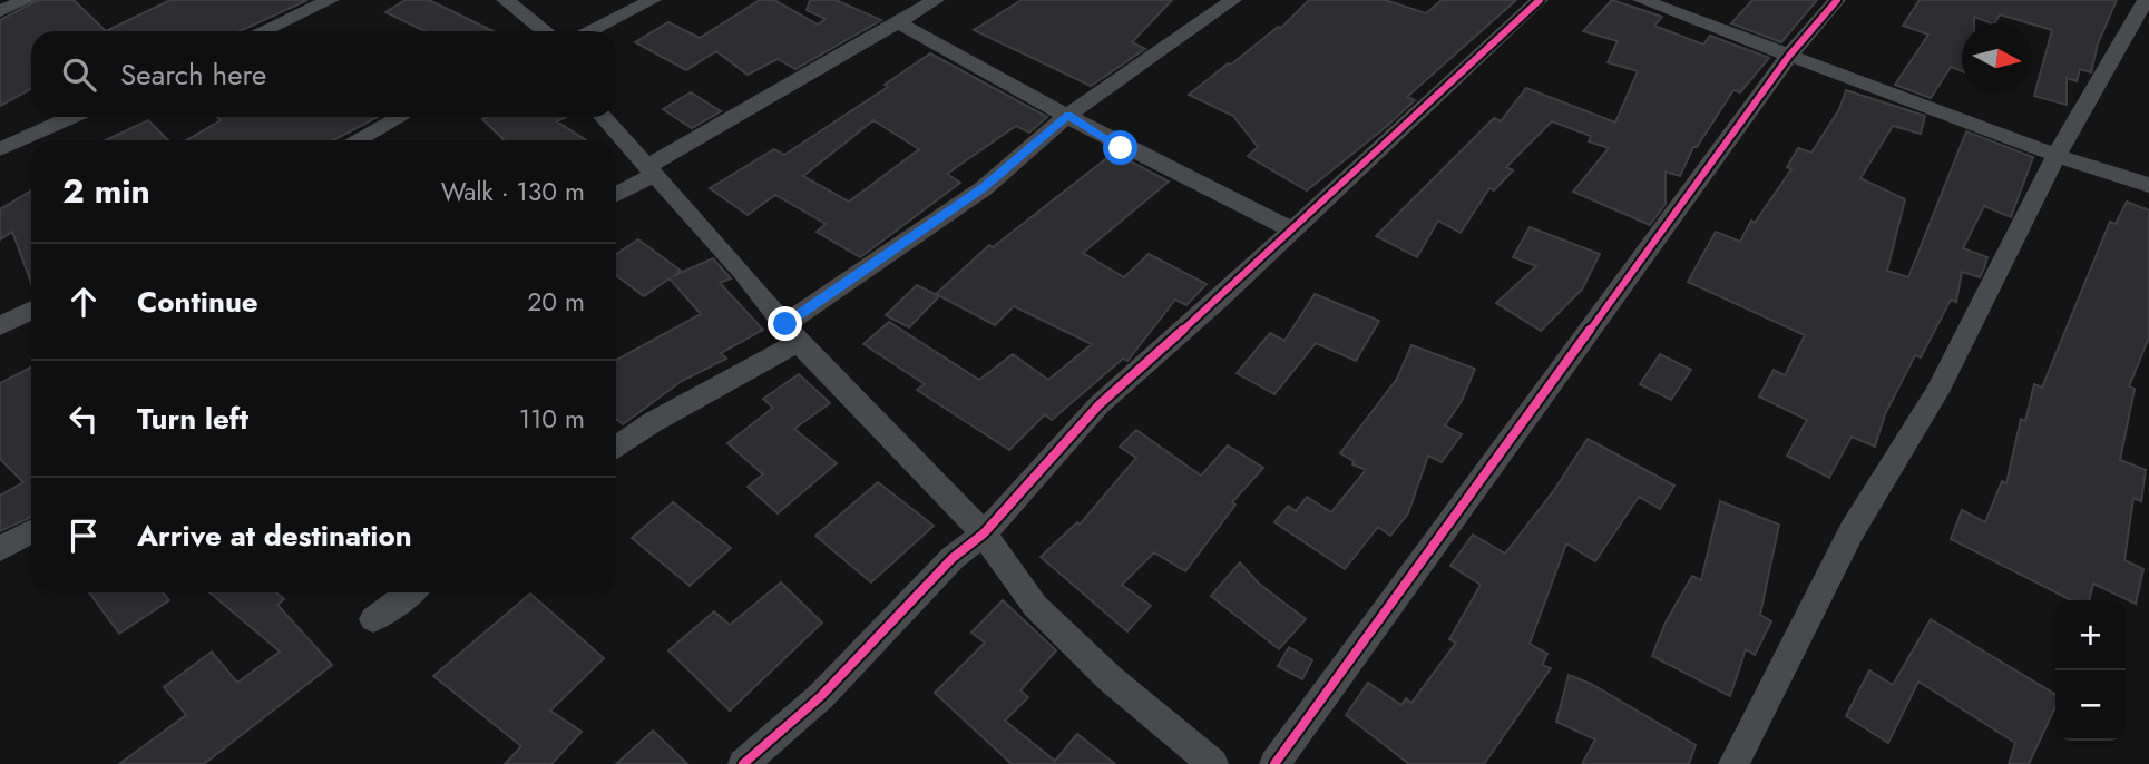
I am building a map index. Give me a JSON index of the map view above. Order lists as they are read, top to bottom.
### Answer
{
  "north": "right",
  "page": {
    "search": "Search here",
    "heading": ["2 min", "Walk · 130 m"],
    "list": [
      ["Continue", "20 m"],
      ["Turn left", "110 m"],
      "Arrive at destination"
    ],
    "map_buttons": ["+", "−"]
  }
}
